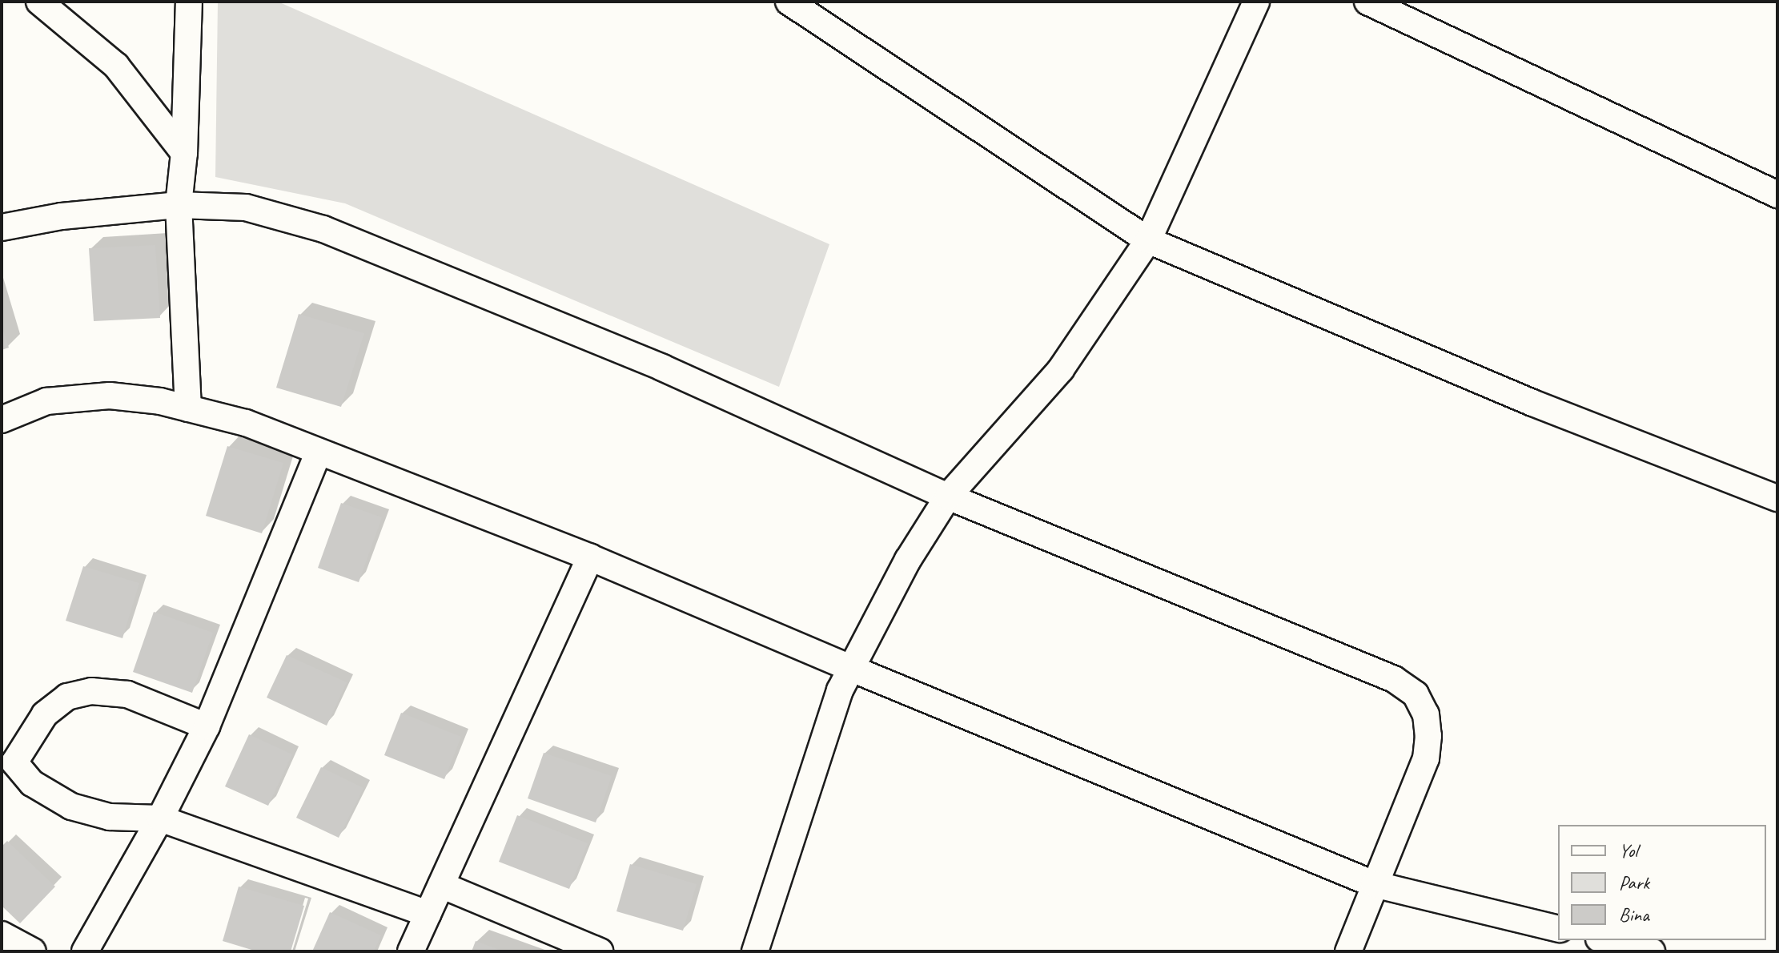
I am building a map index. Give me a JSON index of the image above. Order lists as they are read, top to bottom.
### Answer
{
  "legend": ["Yol", "Park", "Bina"]
}
